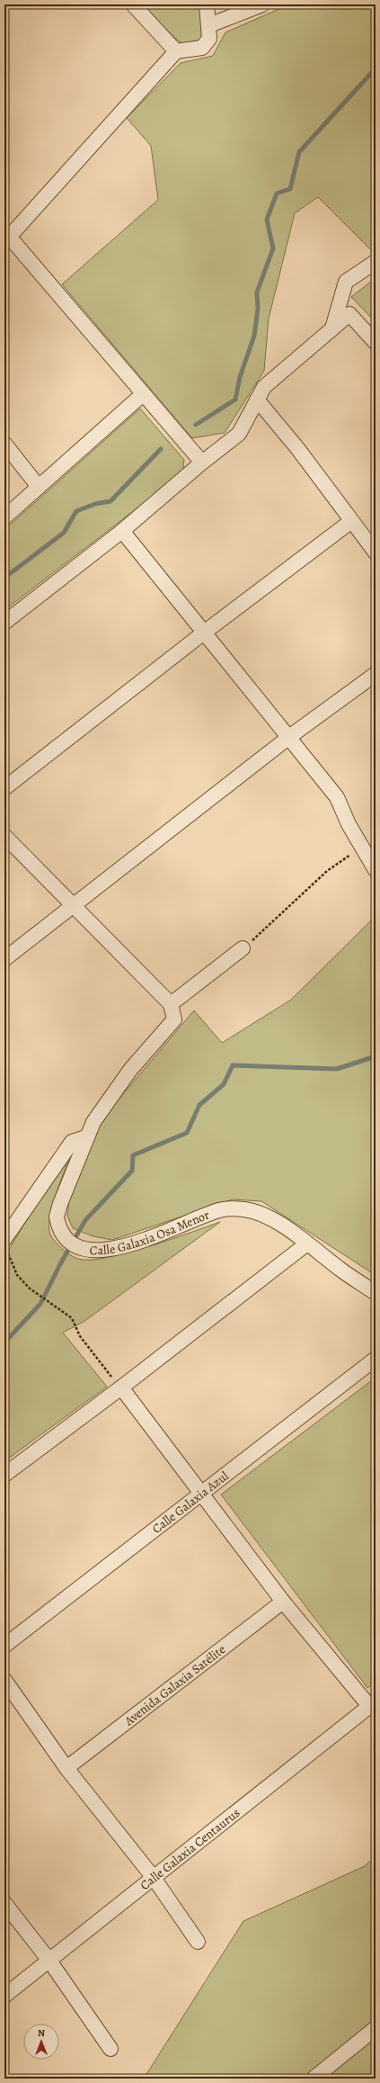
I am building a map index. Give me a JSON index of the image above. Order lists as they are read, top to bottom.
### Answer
{
  "streets": {
    "street": [
      "Calle Galaxia Osa Menor",
      "Calle Galaxia Azul",
      "Avenida Galaxia Satélite",
      "Calle Galaxia Centaurus"
    ]
  },
  "north": "top"
}
